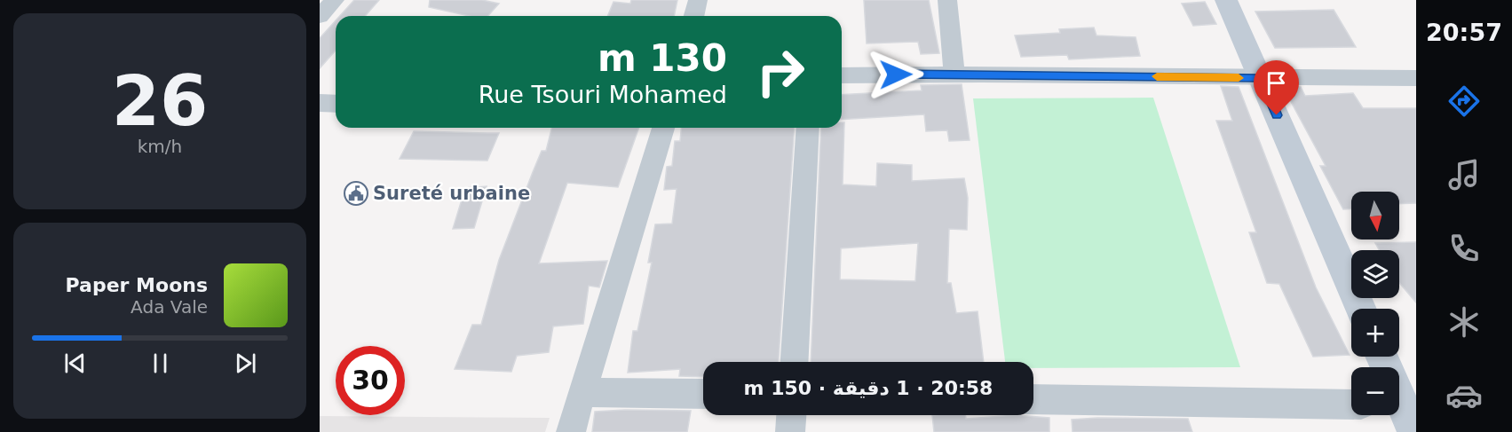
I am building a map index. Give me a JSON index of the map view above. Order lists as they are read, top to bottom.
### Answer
{
  "places": {
    "public building": ["Sureté urbaine"]
  },
  "north": "bottom",
  "page": {
    "tabs": "20:57",
    "tile": ["26", "km/h"],
    "turn": ["130 m", "Rue Tsouri Mohamed"],
    "map_buttons": ["+", "−"],
    "song": ["Paper Moons", "Ada Vale"],
    "limit": "30",
    "trip": "20:58 · 1 دقيقة · 150 m"
  }
}
